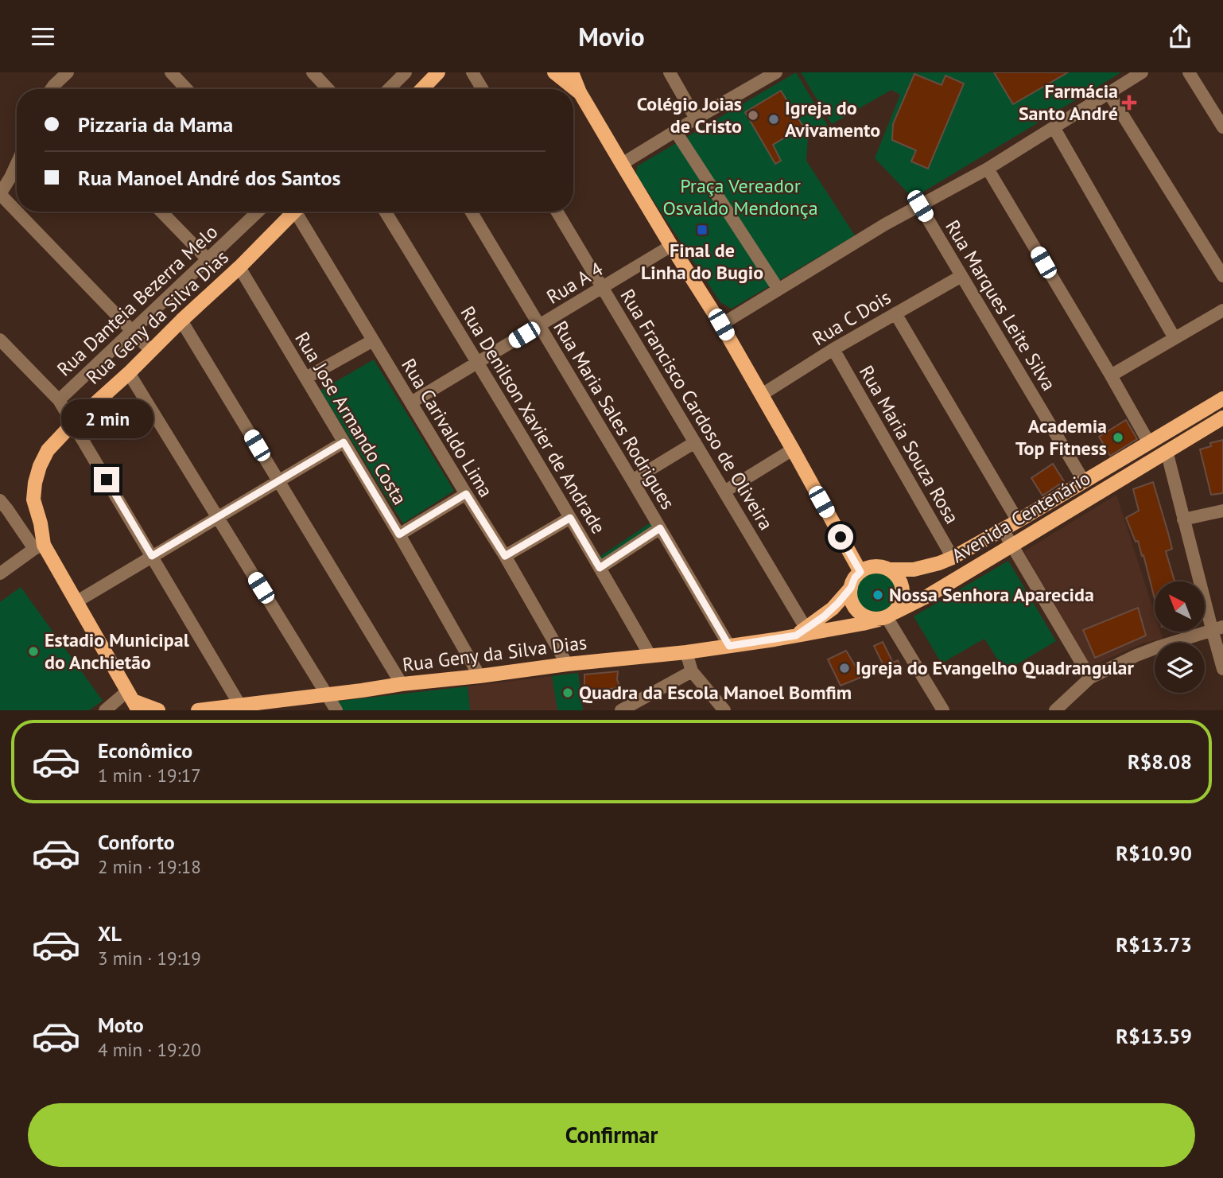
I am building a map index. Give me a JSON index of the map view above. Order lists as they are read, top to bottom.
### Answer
{
  "streets": {
    "main road": ["Rua Geny da Silva Dias", "Avenida Centenário"],
    "street": [
      "Rua A 4",
      "Rua Danteia Bezerra Melo",
      "Rua Marques Leite Silva",
      "Rua C Dois",
      "Rua Francisco Cardoso de Oliveira",
      "Rua Maria Sales Rodrigues",
      "Rua Jose Armando Costa",
      "Rua Denilson Xavier de Andrade",
      "Rua Carivaldo Lima",
      "Rua Maria Souza Rosa"
    ]
  },
  "crossings": [
    ["Rua A 4", "Rua Francisco Cardoso de Oliveira"],
    ["Rua A 4", "Rua Maria Sales Rodrigues"],
    ["Rua A 4", "Rua Denilson Xavier de Andrade"],
    ["Rua A 4", "Rua Carivaldo Lima"],
    ["Rua Marques Leite Silva", "Rua C Dois"],
    ["Rua Marques Leite Silva", "Avenida Centenário"],
    ["Rua Geny da Silva Dias", "Rua Francisco Cardoso de Oliveira"],
    ["Rua Geny da Silva Dias", "Rua Maria Sales Rodrigues"],
    ["Rua Geny da Silva Dias", "Rua Jose Armando Costa"],
    ["Rua Geny da Silva Dias", "Rua Denilson Xavier de Andrade"],
    ["Rua Geny da Silva Dias", "Rua Carivaldo Lima"],
    ["Rua Geny da Silva Dias", "Avenida Centenário"],
    ["Rua C Dois", "Rua Maria Souza Rosa"],
    ["Rua Maria Souza Rosa", "Avenida Centenário"]
  ],
  "parks": ["Praça Vereador Osvaldo Mendonça"],
  "places": {
    "health": ["Farmácia Santo André"],
    "other": [
      "Colégio Joias de Cristo",
      "Igreja do Avivamento",
      "Academia Top Fitness",
      "Nossa Senhora Aparecida",
      "Estadio Municipal do Anchietão",
      "Igreja do Evangelho Quadrangular",
      "Quadra da Escola Manoel Bomfim"
    ],
    "transit": ["Final de Linha do Bugio"]
  },
  "north": "top left",
  "page": {
    "header": "Movio",
    "banner": ["Pizzaria da Mama", "Rua Manoel André dos Santos"],
    "bubble": "2 min",
    "list": [
      {
        "name": "Econômico",
        "note": "1 min · 19:17",
        "value": "R$8.08"
      },
      {
        "name": "Conforto",
        "note": "2 min · 19:18",
        "value": "R$10.90"
      },
      {
        "name": "XL",
        "note": "3 min · 19:19",
        "value": "R$13.73"
      },
      {
        "name": "Moto",
        "note": "4 min · 19:20",
        "value": "R$13.59"
      }
    ],
    "buttons": "Confirmar"
  }
}
